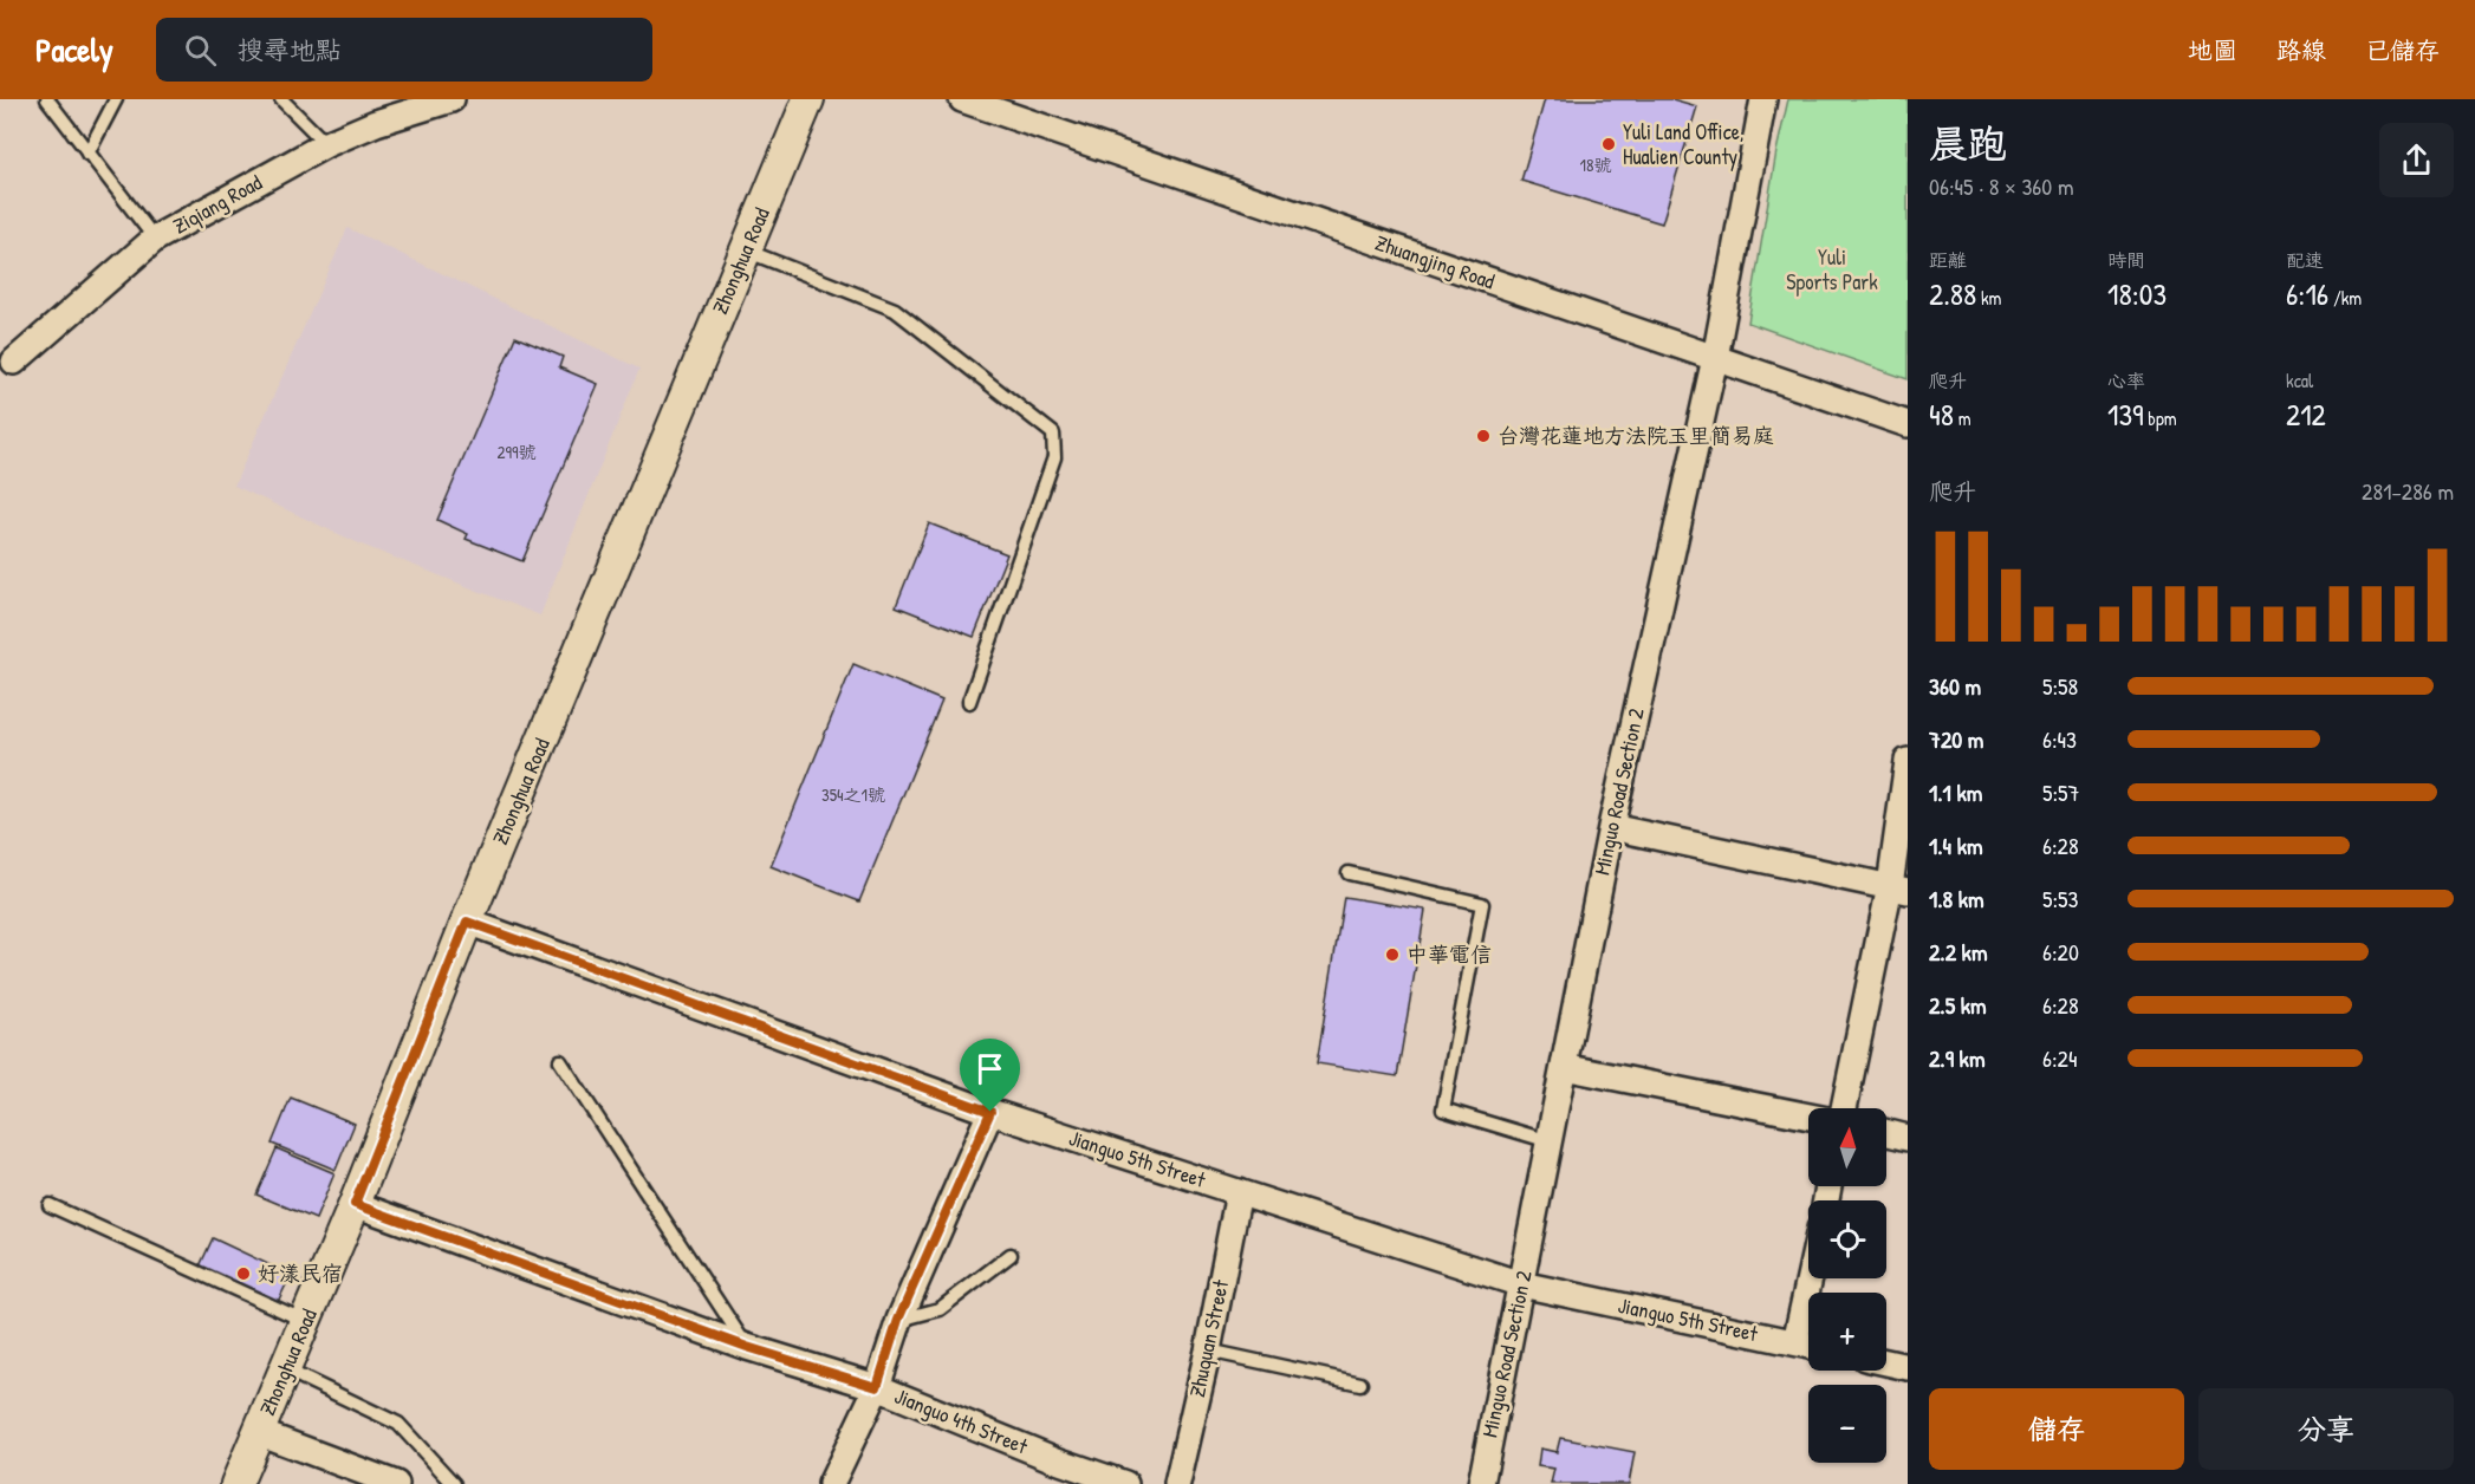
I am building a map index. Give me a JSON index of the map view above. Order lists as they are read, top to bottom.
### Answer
{
  "streets": {
    "street": [
      "Ziqiang Road",
      "Zhonghua Road",
      "Zhuangjing Road",
      "Minguo Road Section 2",
      "Jianguo 5th Street",
      "Zhuquan Street",
      "Jianguo 4th Street"
    ]
  },
  "crossings": [
    ["Zhonghua Road", "Jianguo 5th Street"],
    ["Zhonghua Road", "Jianguo 4th Street"],
    ["Zhuangjing Road", "Minguo Road Section 2"],
    ["Minguo Road Section 2", "Jianguo 5th Street"],
    ["Jianguo 5th Street", "Zhuquan Street"]
  ],
  "parks": ["Yuli Sports Park"],
  "places": [
    "Yuli Land Office, Hualien County",
    "台灣花蓮地方法院玉里簡易庭",
    "中華電信",
    "好漾民宿"
  ],
  "house_numbers": ["18號", "299號", "354之1號"],
  "north": "top",
  "page": {
    "header": "Pacely",
    "search": "搜尋地點",
    "nav": ["地圖", "路線", "已儲存"],
    "heading": ["晨跑", "06:45 · 8 × 360 m"],
    "stats": [
      ["距離", "2.88 km"],
      ["時間", "18:03"],
      ["配速", "6:16 /km"],
      ["爬升", "48 m"],
      ["心率", "139 bpm"],
      ["kcal", "212"]
    ],
    "chart": ["爬升", "281–286 m"],
    "list": [
      {
        "name": "360 m",
        "note": "5:58"
      },
      {
        "name": "720 m",
        "note": "6:43"
      },
      {
        "name": "1.1 km",
        "note": "5:57"
      },
      {
        "name": "1.4 km",
        "note": "6:28"
      },
      {
        "name": "1.8 km",
        "note": "5:53"
      },
      {
        "name": "2.2 km",
        "note": "6:20"
      },
      {
        "name": "2.5 km",
        "note": "6:28"
      },
      {
        "name": "2.9 km",
        "note": "6:24"
      }
    ],
    "map_buttons": ["+", "−"],
    "buttons": ["儲存", "分享"]
  }
}
